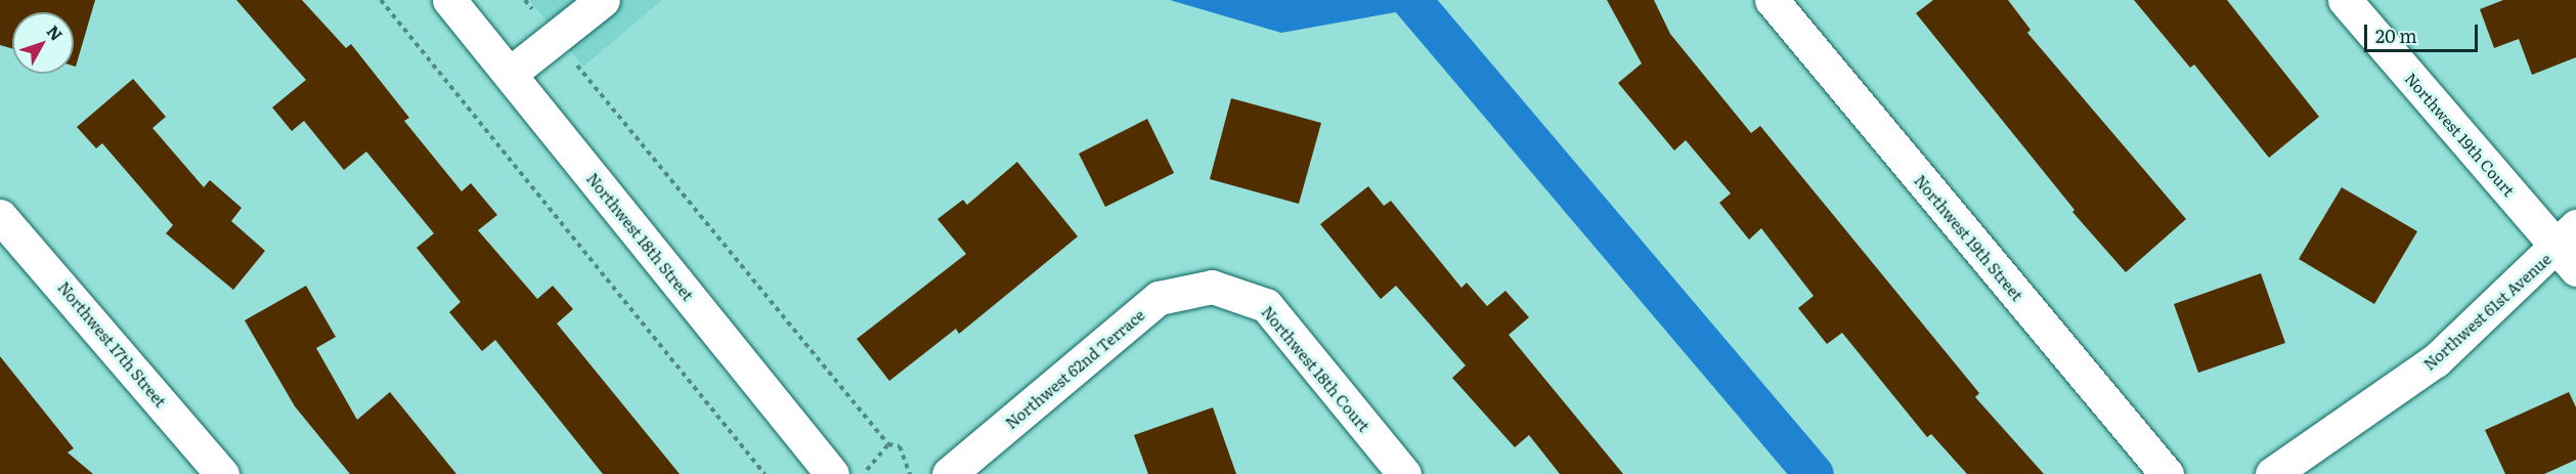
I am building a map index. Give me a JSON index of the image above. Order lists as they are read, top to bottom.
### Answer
{
  "streets": {
    "street": [
      "Northwest 19th Court",
      "Northwest 18th Street",
      "Northwest 19th Street",
      "Northwest 61st Avenue",
      "Northwest 17th Street",
      "Northwest 62nd Terrace",
      "Northwest 18th Court"
    ]
  },
  "crossings": [
    ["Northwest 19th Court", "Northwest 61st Avenue"],
    ["Northwest 62nd Terrace", "Northwest 18th Court"]
  ],
  "scale_bar": "20 m",
  "north": "top right"
}
